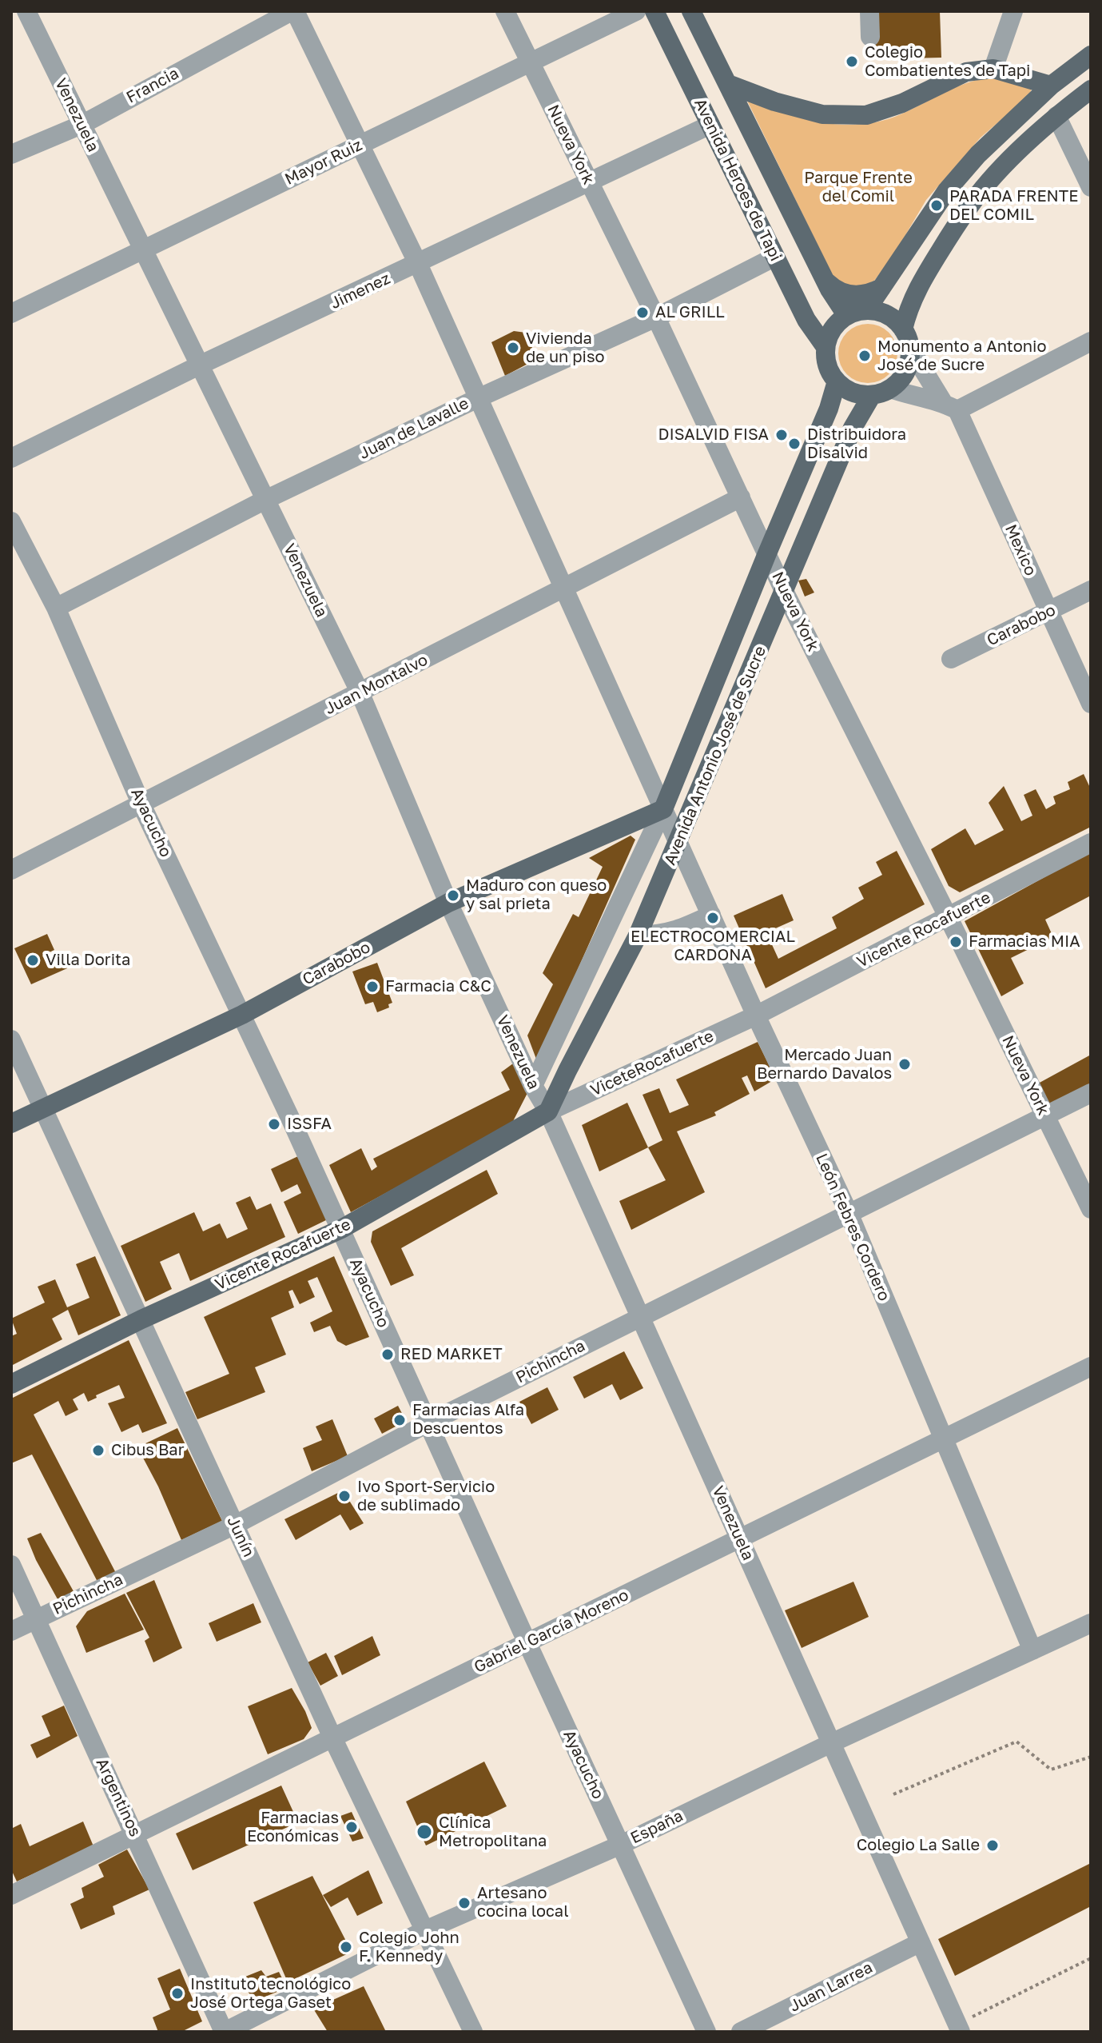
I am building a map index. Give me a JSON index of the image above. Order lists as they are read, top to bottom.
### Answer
{
  "streets": {
    "main road": [
      "Avenida Heroes de Tapi",
      "Carabobo",
      "Avenida Antonio José de Sucre",
      "Vicente Rocafuerte"
    ],
    "street": [
      "Francia",
      "Venezuela",
      "Nueva York",
      "Mayor Ruiz",
      "Jimenez",
      "Juan de Lavalle",
      "Mexico",
      "Juan Montalvo",
      "Ayacucho",
      "ViceteRocafuerte",
      "León Febres Cordero",
      "Pichincha",
      "Junín",
      "Gabriel García Moreno",
      "Argentinos",
      "España",
      "Juan Larrea"
    ]
  },
  "crossings": [
    ["Francia", "Venezuela"],
    ["Francia", "León Febres Cordero"],
    ["Venezuela", "Mayor Ruiz"],
    ["Venezuela", "Jimenez"],
    ["Venezuela", "Juan de Lavalle"],
    ["Venezuela", "Carabobo"],
    ["Venezuela", "Juan Montalvo"],
    ["Venezuela", "Avenida Antonio José de Sucre"],
    ["Venezuela", "Vicente Rocafuerte"],
    ["Venezuela", "ViceteRocafuerte"],
    ["Venezuela", "Pichincha"],
    ["Venezuela", "Gabriel García Moreno"],
    ["Venezuela", "España"],
    ["Venezuela", "Juan Larrea"],
    ["Nueva York", "Mayor Ruiz"],
    ["Nueva York", "Jimenez"],
    ["Nueva York", "Juan de Lavalle"],
    ["Nueva York", "Juan Montalvo"],
    ["Nueva York", "Avenida Antonio José de Sucre"],
    ["Nueva York", "Vicente Rocafuerte"],
    ["Nueva York", "Pichincha"],
    ["Mayor Ruiz", "León Febres Cordero"],
    ["Avenida Heroes de Tapi", "Jimenez"],
    ["Avenida Heroes de Tapi", "Juan de Lavalle"],
    ["Avenida Heroes de Tapi", "Mexico"],
    ["Avenida Heroes de Tapi", "Avenida Antonio José de Sucre"],
    ["Jimenez", "León Febres Cordero"],
    ["Juan de Lavalle", "Ayacucho"],
    ["Juan de Lavalle", "León Febres Cordero"],
    ["Mexico", "Carabobo"],
    ["Mexico", "Avenida Antonio José de Sucre"],
    ["Carabobo", "Avenida Antonio José de Sucre"],
    ["Carabobo", "Ayacucho"],
    ["Carabobo", "León Febres Cordero"],
    ["Carabobo", "Junín"],
    ["Juan Montalvo", "Ayacucho"],
    ["Juan Montalvo", "León Febres Cordero"],
    ["Avenida Antonio José de Sucre", "Vicente Rocafuerte"],
    ["Avenida Antonio José de Sucre", "ViceteRocafuerte"],
    ["Avenida Antonio José de Sucre", "León Febres Cordero"],
    ["Ayacucho", "Vicente Rocafuerte"],
    ["Ayacucho", "Pichincha"],
    ["Ayacucho", "Gabriel García Moreno"],
    ["Ayacucho", "España"],
    ["Vicente Rocafuerte", "ViceteRocafuerte"],
    ["Vicente Rocafuerte", "León Febres Cordero"],
    ["Vicente Rocafuerte", "Junín"],
    ["ViceteRocafuerte", "León Febres Cordero"],
    ["León Febres Cordero", "Pichincha"],
    ["León Febres Cordero", "Gabriel García Moreno"],
    ["León Febres Cordero", "España"],
    ["Pichincha", "Junín"],
    ["Pichincha", "Argentinos"],
    ["Junín", "Gabriel García Moreno"],
    ["Junín", "España"],
    ["Gabriel García Moreno", "Argentinos"],
    ["Argentinos", "España"]
  ],
  "parks": ["Parque Frente del Comil"],
  "places": [
    "Colegio Combatientes de Tapi",
    "PARADA FRENTE DEL COMIL",
    "AL GRILL",
    "Vivienda de un piso",
    "Monumento a Antonio José de Sucre",
    "DISALVID FISA",
    "Distribuidora Disalvid",
    "Maduro con queso y sal prieta",
    "ELECTROCOMERCIAL CARDONA",
    "Farmacias MIA",
    "Villa Dorita",
    "Farmacia C&C",
    "Mercado Juan Bernardo Davalos",
    "ISSFA",
    "RED MARKET",
    "Farmacias Alfa Descuentos",
    "Cibus Bar",
    "Ivo Sport-Servicio de sublimado",
    "Farmacias Económicas",
    "Clínica Metropolitana",
    "Colegio La Salle",
    "Artesano cocina local",
    "Colegio John F. Kennedy",
    "Instituto tecnológico José Ortega Gaset"
  ]
}
